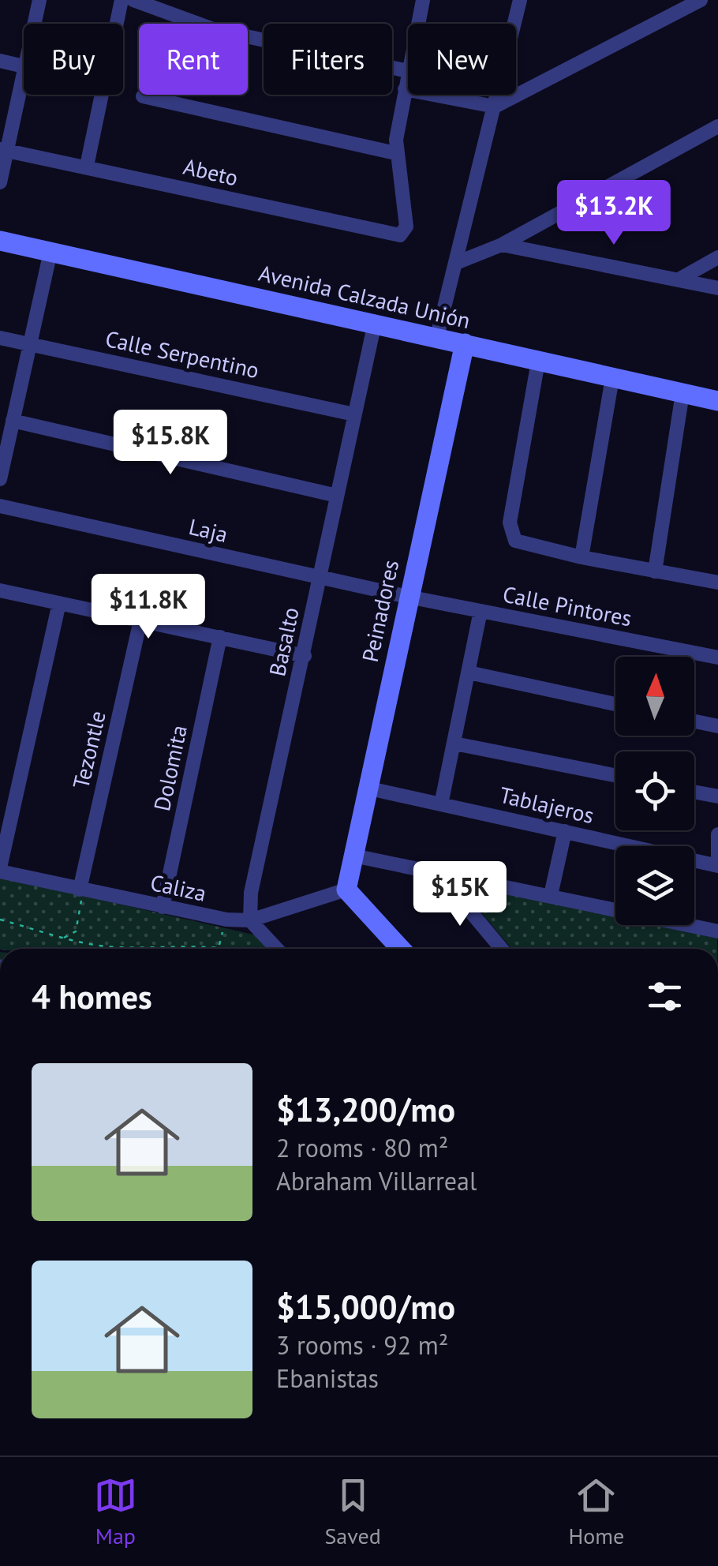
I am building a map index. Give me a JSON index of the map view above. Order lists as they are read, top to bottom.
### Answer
{
  "streets": {
    "street": [
      "Abeto",
      "Avenida Calzada Unión",
      "Calle Serpentino",
      "Laja",
      "Calle Pintores",
      "Peinadores",
      "Basalto",
      "Tezontle",
      "Dolomita",
      "Tablajeros",
      "Caliza"
    ]
  },
  "crossings": [
    ["Avenida Calzada Unión", "Peinadores"],
    ["Avenida Calzada Unión", "Basalto"],
    ["Calle Serpentino", "Basalto"],
    ["Laja", "Calle Pintores"],
    ["Laja", "Peinadores"],
    ["Laja", "Basalto"],
    ["Calle Pintores", "Peinadores"],
    ["Peinadores", "Tablajeros"],
    ["Peinadores", "Caliza"],
    ["Basalto", "Caliza"],
    ["Tezontle", "Caliza"],
    ["Dolomita", "Caliza"]
  ],
  "north": "top",
  "page": {
    "chip": [
      "Buy",
      "Rent",
      "Filters",
      "New"
    ],
    "price": [
      "$13.2K",
      "$15.8K",
      "$11.8K",
      "$15K"
    ],
    "heading": "4 homes",
    "list": [
      {
        "name": "$13,200/mo",
        "note": "2 rooms · 80 m² · Abraham Villarreal"
      },
      {
        "name": "$15,000/mo",
        "note": "3 rooms · 92 m² · Ebanistas"
      }
    ],
    "tabs": ["Map", "Saved", "Home"]
  }
}
